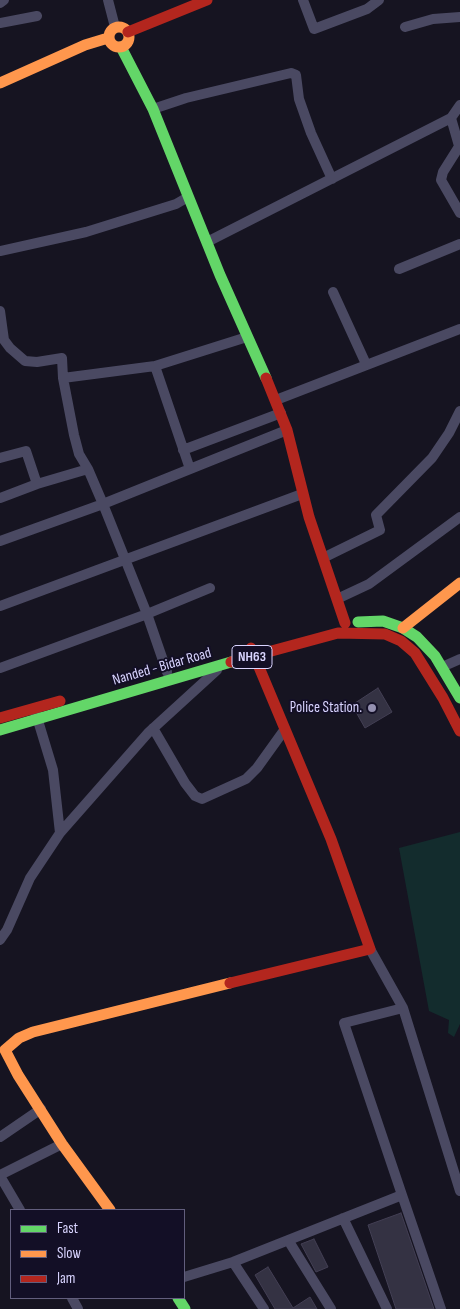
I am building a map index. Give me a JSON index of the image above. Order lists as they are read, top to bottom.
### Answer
{
  "streets": {
    "main road": ["NH63", "Nanded - Bidar Road"]
  },
  "places": ["Police Station."],
  "legend": ["Fast", "Slow", "Jam"]
}
